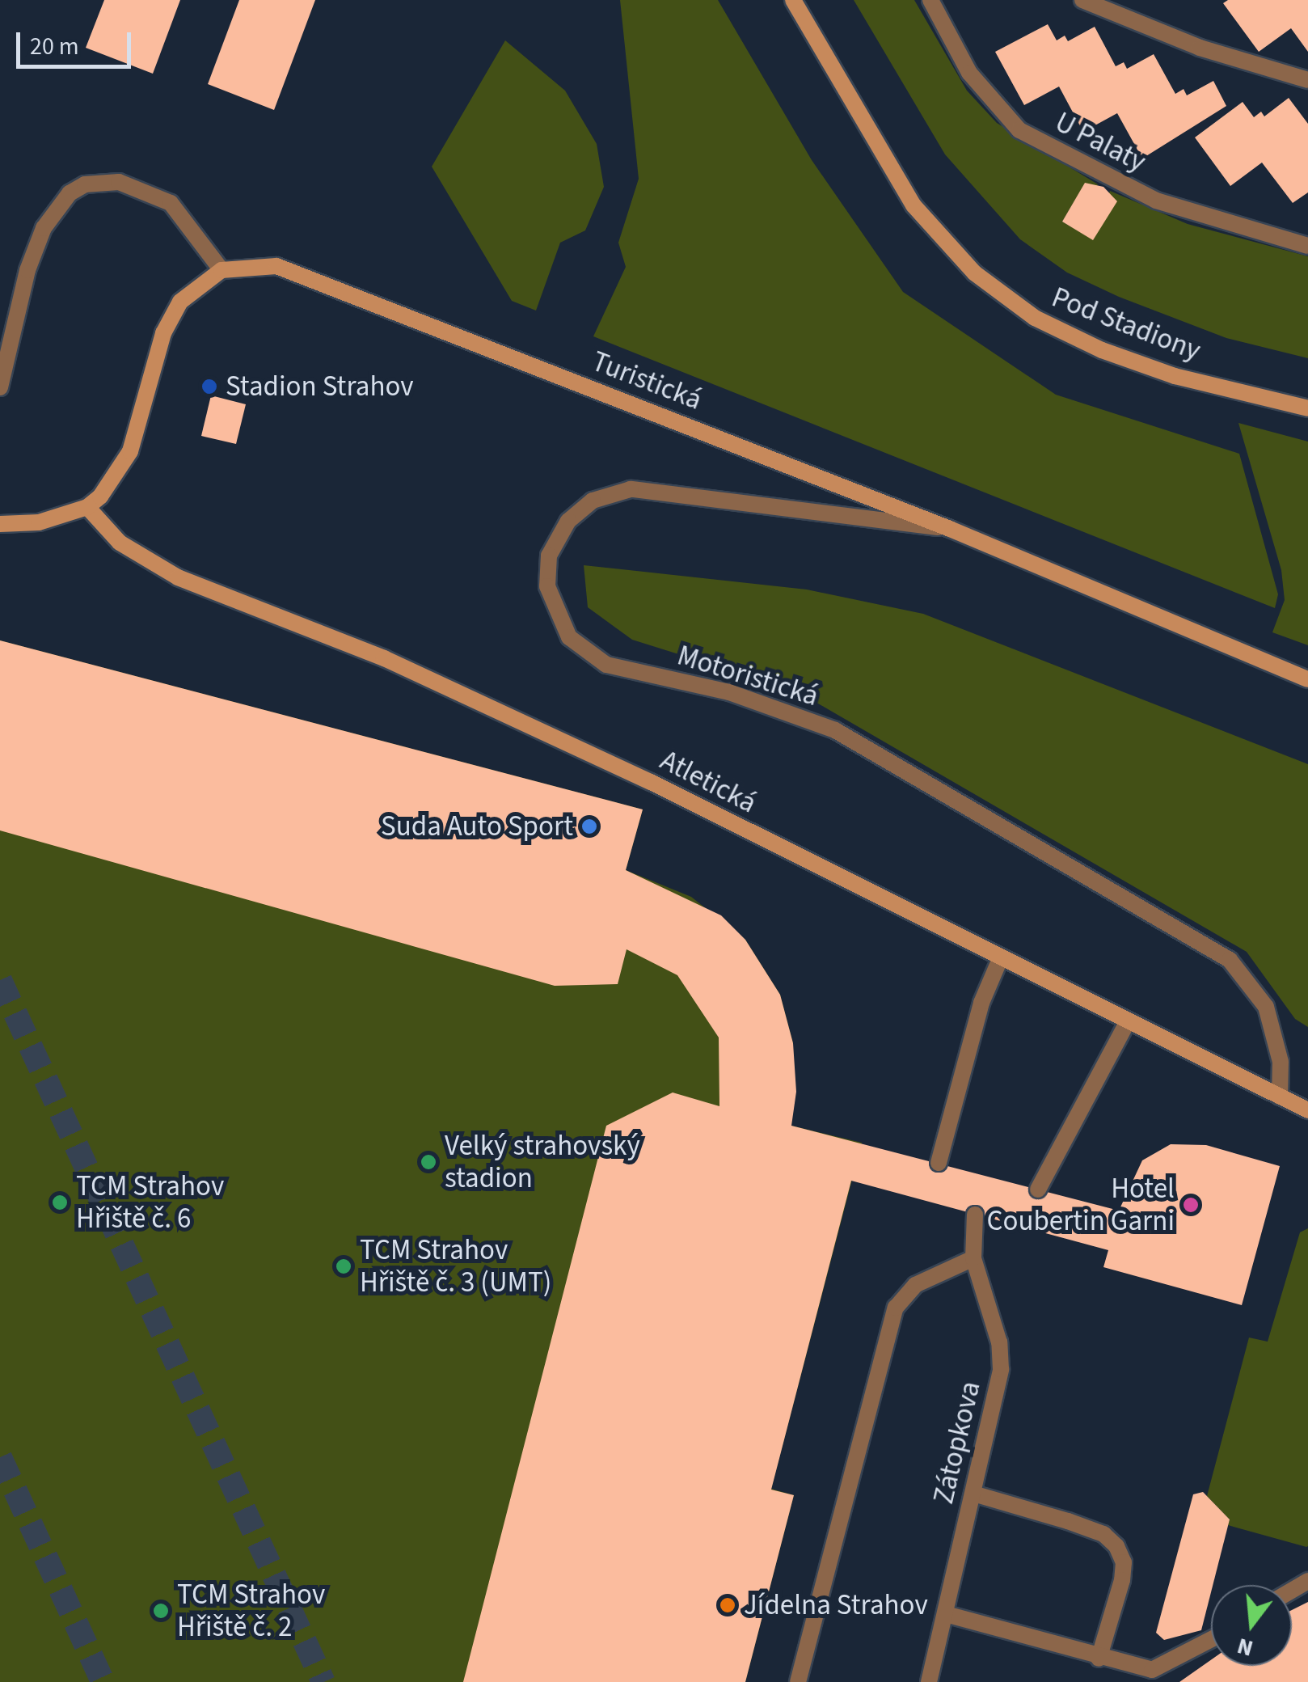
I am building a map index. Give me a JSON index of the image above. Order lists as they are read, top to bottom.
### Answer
{
  "streets": {
    "street": [
      "U Palaty",
      "Pod Stadiony",
      "Turistická",
      "Motoristická",
      "Atletická",
      "Zátopkova"
    ]
  },
  "crossings": [
    ["Turistická", "Motoristická"],
    ["Turistická", "Atletická"],
    ["Motoristická", "Atletická"]
  ],
  "places": [
    "Stadion Strahov",
    "Suda Auto Sport",
    "Velký strahovský stadion",
    "TCM Strahov Hřiště č. 6",
    "Hotel Coubertin Garni",
    "TCM Strahov Hřiště č. 3 (UMT)",
    "Jídelna Strahov",
    "TCM Strahov Hřiště č. 2"
  ],
  "scale_bar": "20 m",
  "north": "bottom"
}
